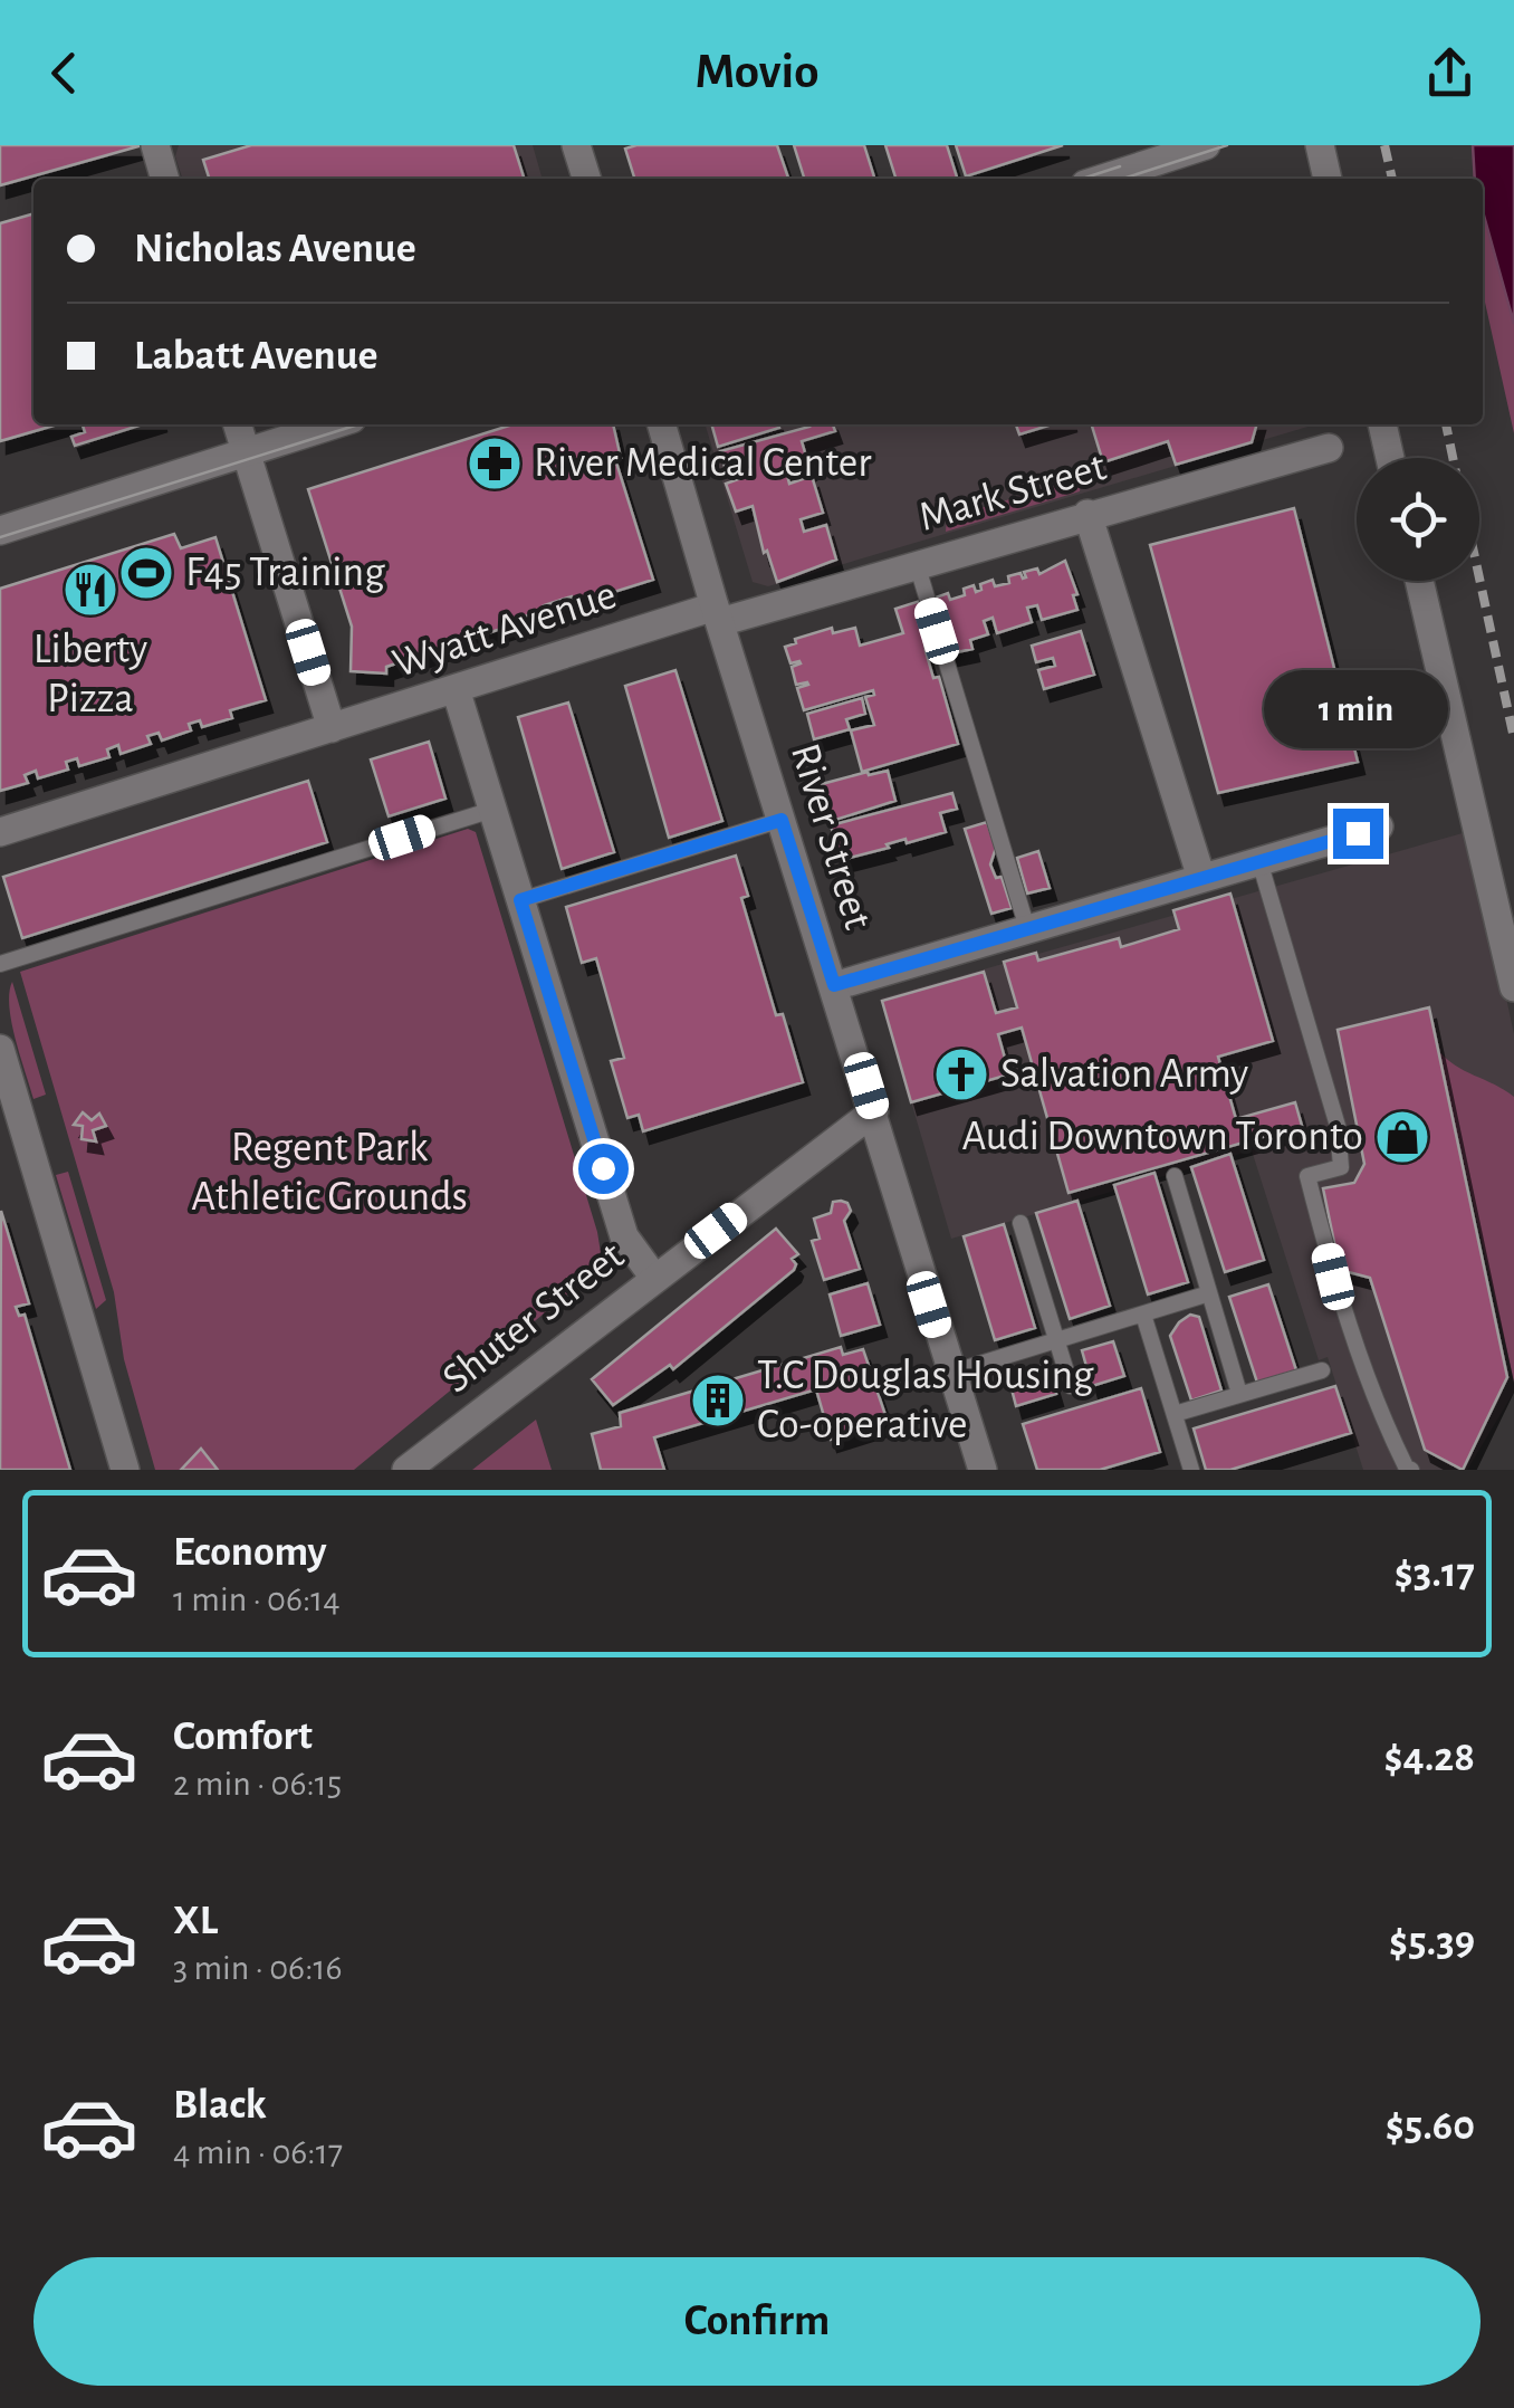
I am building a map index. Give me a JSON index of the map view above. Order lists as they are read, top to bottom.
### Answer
{
  "streets": {
    "street": [
      "Mark Street",
      "Wyatt Avenue",
      "River Street",
      "Shuter Street"
    ]
  },
  "crossings": [
    ["Mark Street", "Wyatt Avenue"],
    ["Mark Street", "River Street"],
    ["Wyatt Avenue", "River Street"],
    ["River Street", "Shuter Street"]
  ],
  "parks": ["Regent Park Athletic Grounds"],
  "places": {
    "pharmacy": ["River Medical Center"],
    "sports": ["F45 Training"],
    "restaurant": ["Liberty Pizza"],
    "church": ["Salvation Army"],
    "shop": ["Audi Downtown Toronto"],
    "building": ["T.C Douglas Housing Co-operative"]
  },
  "page": {
    "header": "Movio",
    "banner": ["Nicholas Avenue", "Labatt Avenue"],
    "bubble": "1 min",
    "list": [
      {
        "name": "Economy",
        "note": "1 min · 06:14",
        "value": "$3.17"
      },
      {
        "name": "Comfort",
        "note": "2 min · 06:15",
        "value": "$4.28"
      },
      {
        "name": "XL",
        "note": "3 min · 06:16",
        "value": "$5.39"
      },
      {
        "name": "Black",
        "note": "4 min · 06:17",
        "value": "$5.60"
      }
    ],
    "buttons": "Confirm"
  }
}
